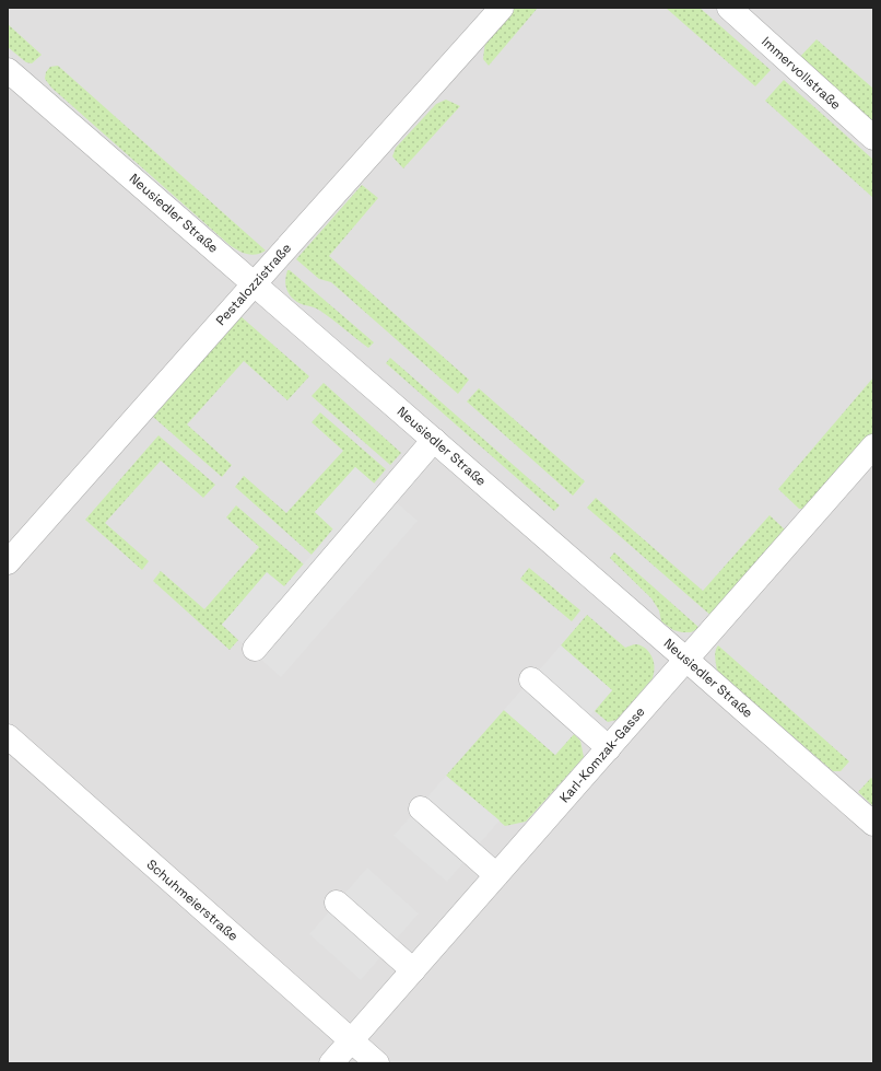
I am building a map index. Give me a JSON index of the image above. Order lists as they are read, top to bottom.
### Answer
{
  "streets": {
    "street": [
      "Immervollstraße",
      "Neusiedler Straße",
      "Pestalozzistraße",
      "Karl-Komzak-Gasse",
      "Schuhmeierstraße"
    ]
  },
  "crossings": [
    ["Neusiedler Straße", "Pestalozzistraße"],
    ["Neusiedler Straße", "Karl-Komzak-Gasse"],
    ["Karl-Komzak-Gasse", "Schuhmeierstraße"]
  ]
}
